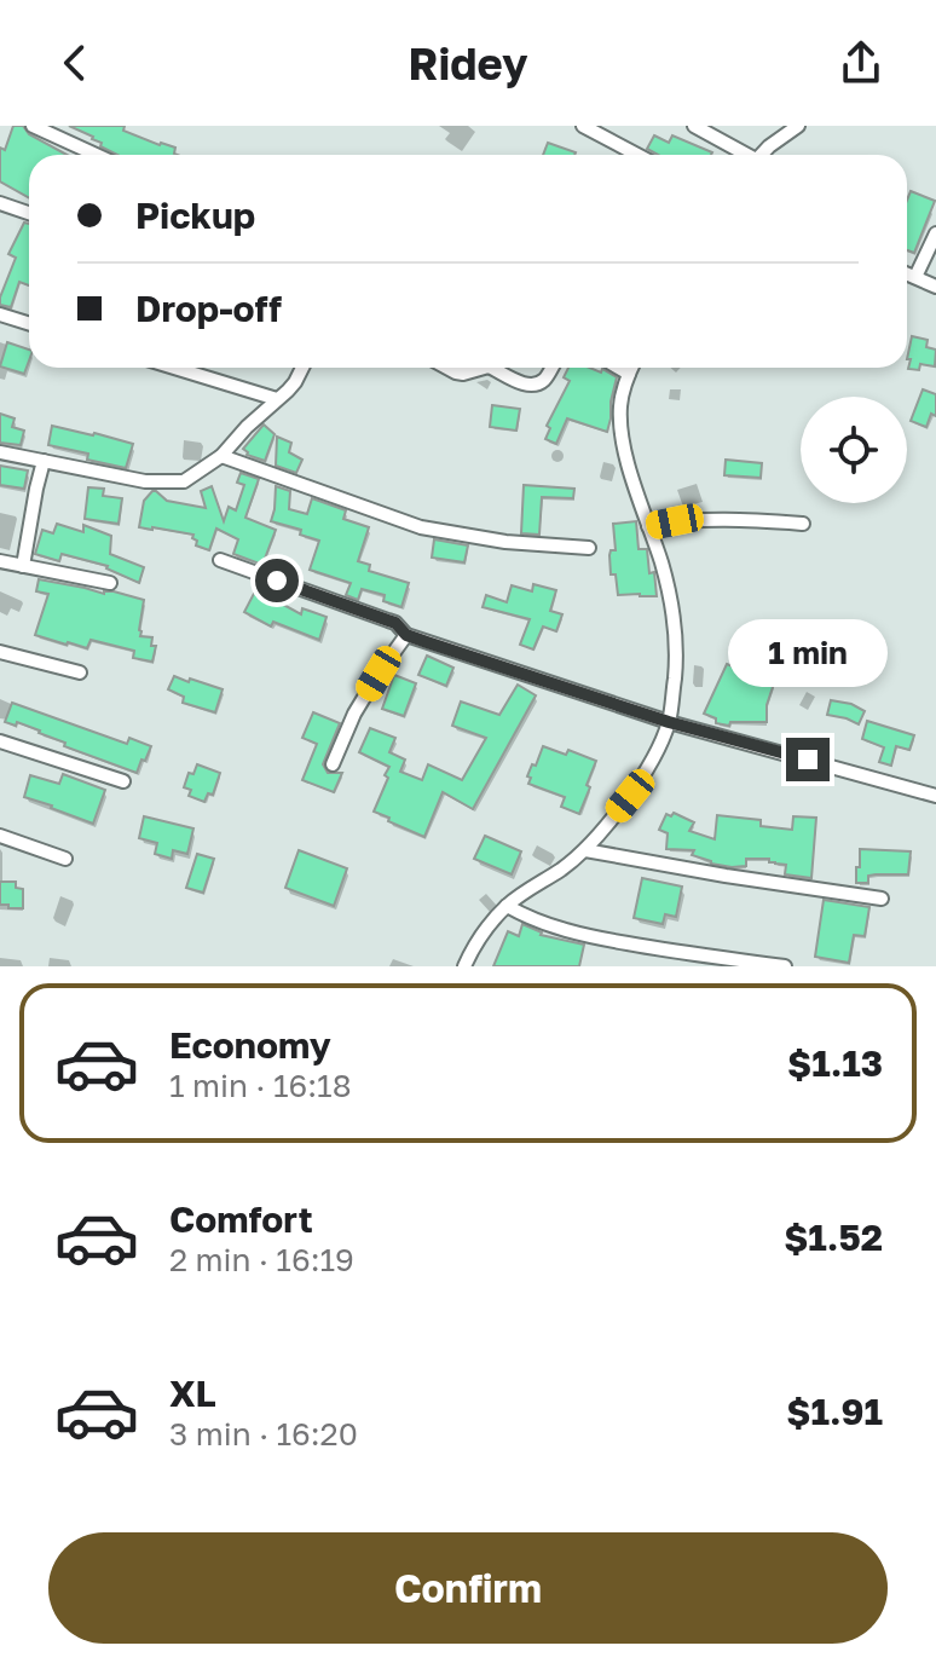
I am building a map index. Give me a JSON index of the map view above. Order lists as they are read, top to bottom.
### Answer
{
  "page": {
    "header": "Ridey",
    "banner": ["Pickup", "Drop-off"],
    "bubble": "1 min",
    "list": [
      {
        "name": "Economy",
        "note": "1 min · 16:18",
        "value": "$1.13"
      },
      {
        "name": "Comfort",
        "note": "2 min · 16:19",
        "value": "$1.52"
      },
      {
        "name": "XL",
        "note": "3 min · 16:20",
        "value": "$1.91"
      }
    ],
    "buttons": "Confirm"
  }
}
